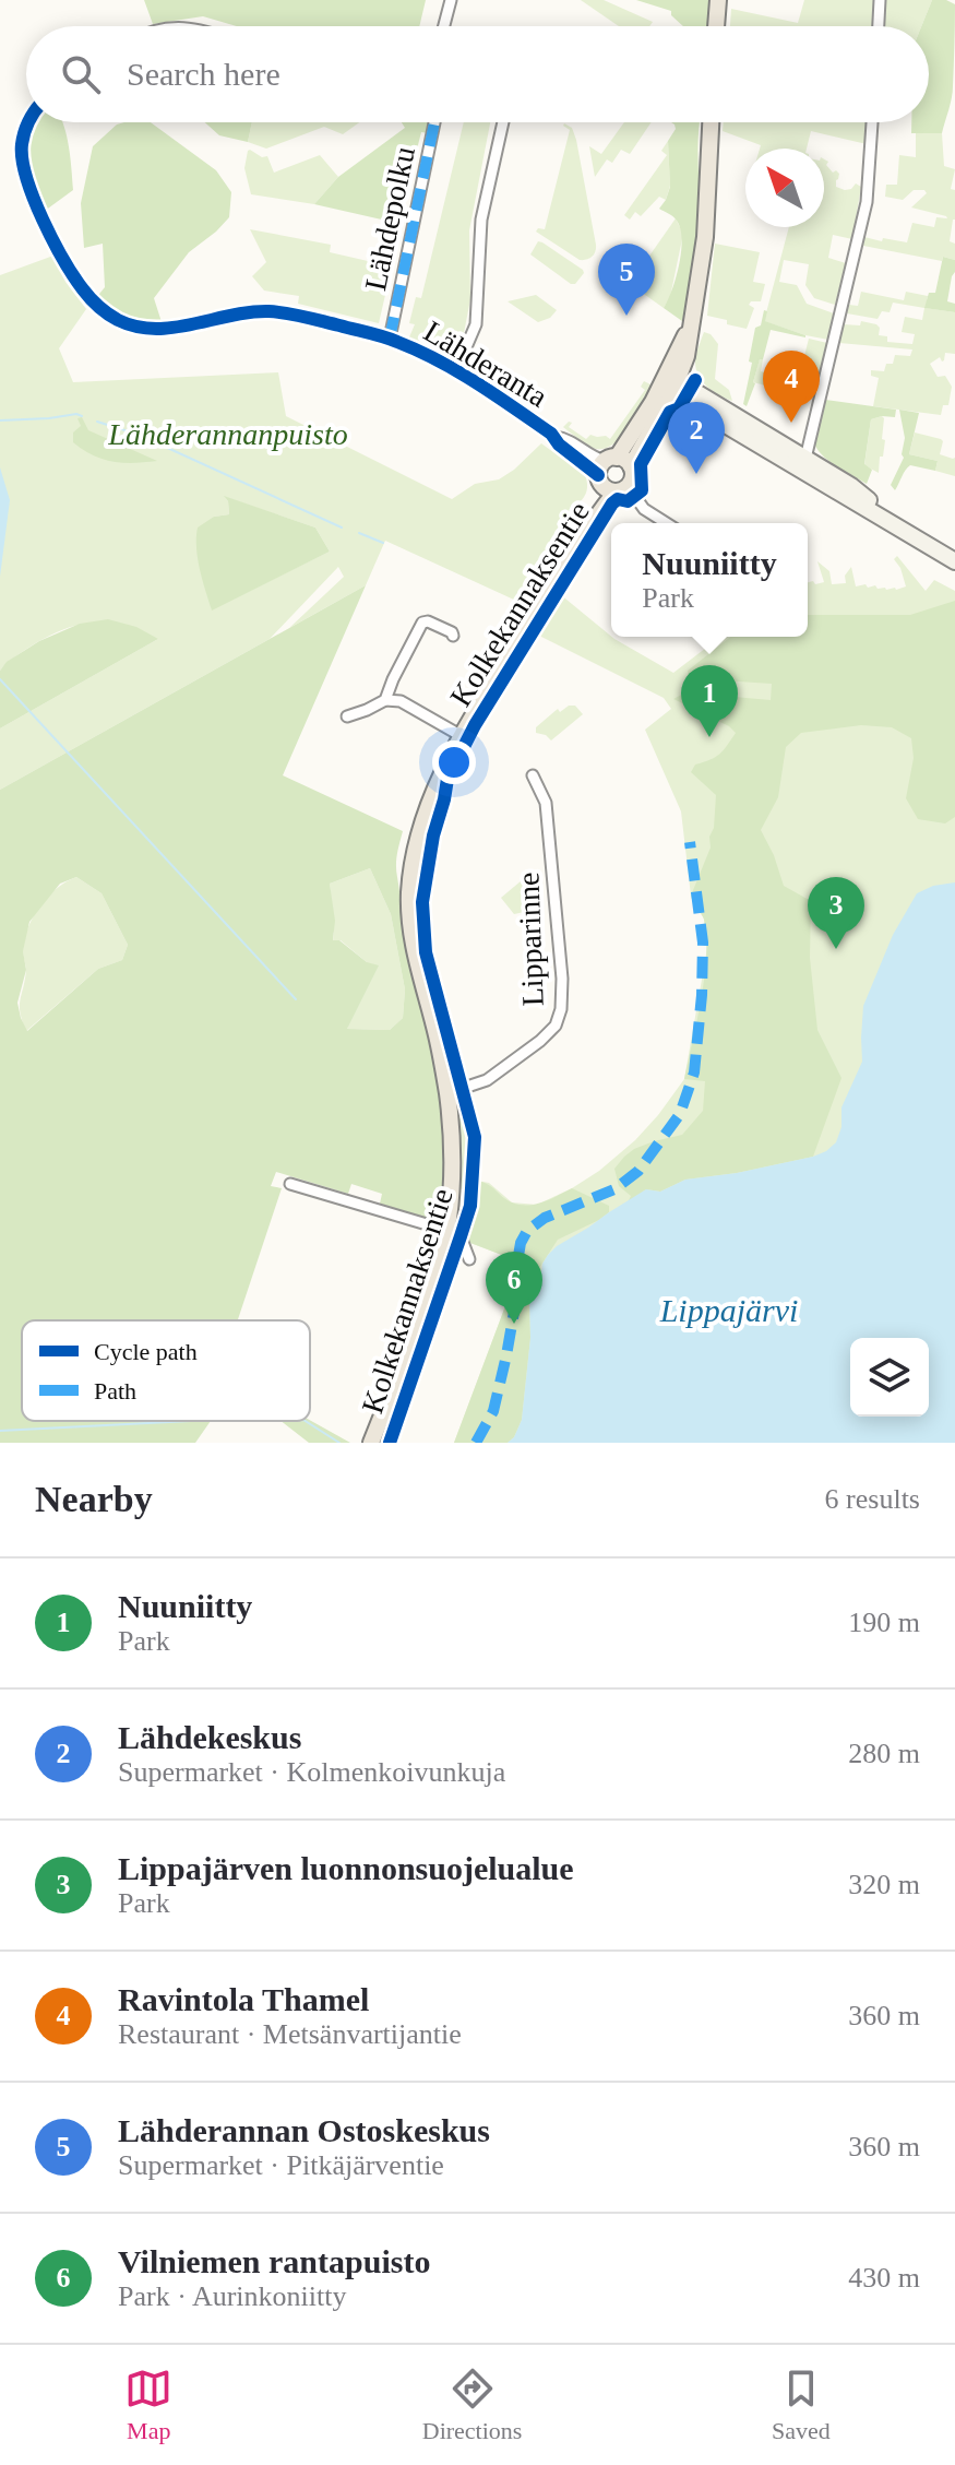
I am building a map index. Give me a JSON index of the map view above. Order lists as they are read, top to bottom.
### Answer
{
  "streets": {
    "main road": ["Kolkekannaksentie"],
    "street": ["Lähdepolku", "Lähderanta", "Lipparinne"]
  },
  "crossings": [
    ["Lähdepolku", "Lähderanta"],
    ["Lähderanta", "Kolkekannaksentie"],
    ["Kolkekannaksentie", "Lipparinne"]
  ],
  "water": ["Lippajärvi"],
  "parks": ["Lähderannanpuisto"],
  "legend": ["Cycle path", "Path"],
  "north": "top left",
  "page": {
    "search": "Search here",
    "pins": [
      "5",
      "4",
      "2",
      "1",
      "3",
      "6"
    ],
    "popup": ["Nuuniitty", "Park"],
    "heading": ["Nearby", "6 results"],
    "list": [
      {
        "mark": "1",
        "name": "Nuuniitty",
        "note": "Park",
        "value": "190 m"
      },
      {
        "mark": "2",
        "name": "Lähdekeskus",
        "note": "Supermarket · Kolmenkoivunkuja",
        "value": "280 m"
      },
      {
        "mark": "3",
        "name": "Lippajärven luonnonsuojelualue",
        "note": "Park",
        "value": "320 m"
      },
      {
        "mark": "4",
        "name": "Ravintola Thamel",
        "note": "Restaurant · Metsänvartijantie",
        "value": "360 m"
      },
      {
        "mark": "5",
        "name": "Lähderannan Ostoskeskus",
        "note": "Supermarket · Pitkäjärventie",
        "value": "360 m"
      },
      {
        "mark": "6",
        "name": "Vilniemen rantapuisto",
        "note": "Park · Aurinkoniitty",
        "value": "430 m"
      }
    ],
    "nav": ["Map", "Directions", "Saved"]
  }
}
